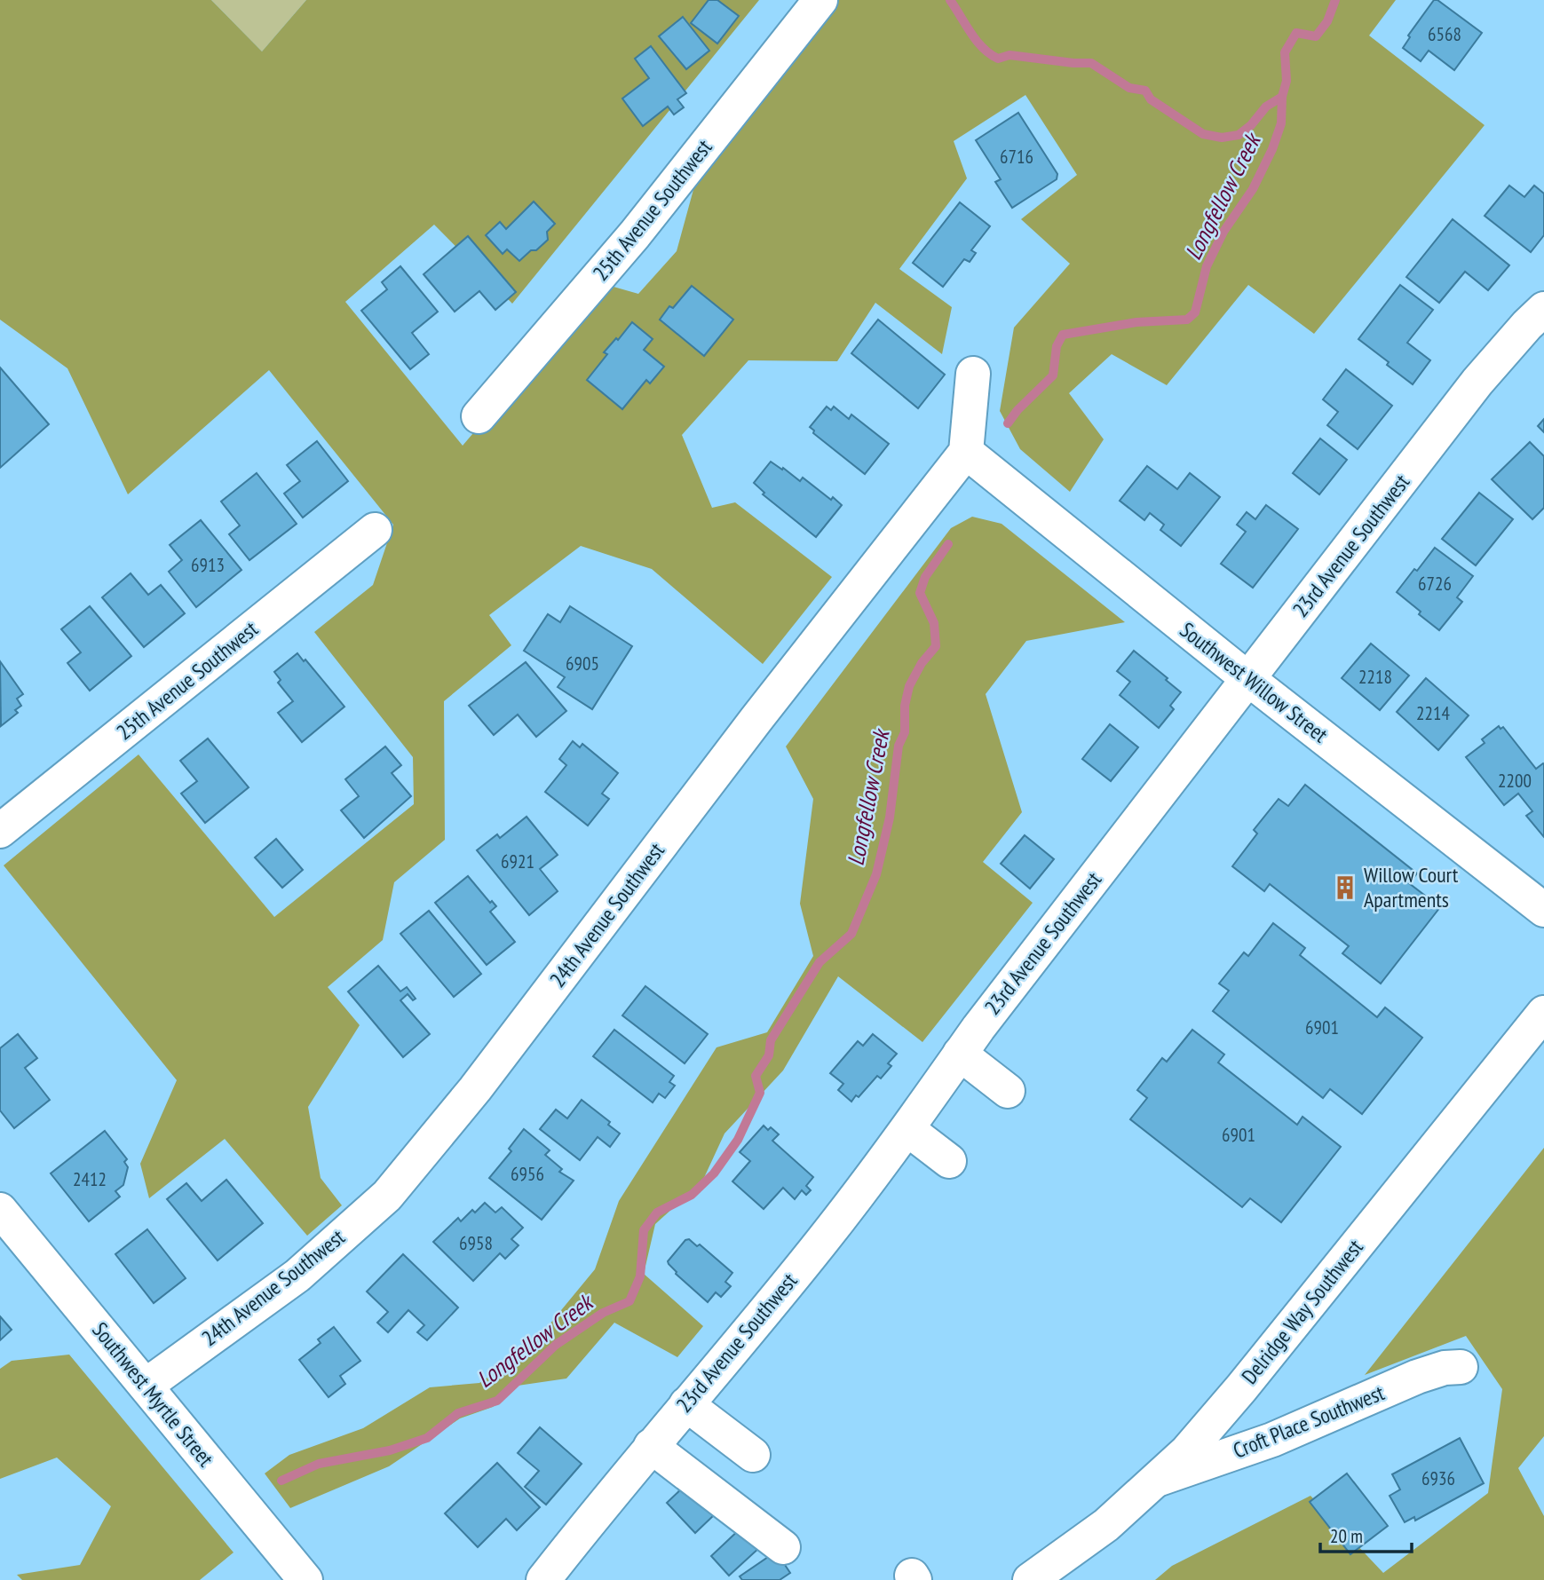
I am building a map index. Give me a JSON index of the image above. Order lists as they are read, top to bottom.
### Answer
{
  "streets": {
    "street": [
      "25th Avenue Southwest",
      "23rd Avenue Southwest",
      "Southwest Willow Street",
      "24th Avenue Southwest",
      "Delridge Way Southwest",
      "Southwest Myrtle Street",
      "Croft Place Southwest"
    ]
  },
  "crossings": [
    ["23rd Avenue Southwest", "Southwest Willow Street"],
    ["Southwest Willow Street", "24th Avenue Southwest"],
    ["24th Avenue Southwest", "Southwest Myrtle Street"],
    ["Delridge Way Southwest", "Croft Place Southwest"]
  ],
  "water": ["Longfellow Creek"],
  "places": {
    "building": ["Willow Court Apartments"]
  },
  "house_numbers": [
    "6568",
    "6716",
    "6913",
    "6726",
    "6905",
    "2218",
    "2214",
    "2200",
    "6921",
    "6901",
    "6901",
    "6956",
    "2412",
    "6958",
    "6936"
  ],
  "scale_bar": "20 m"
}
